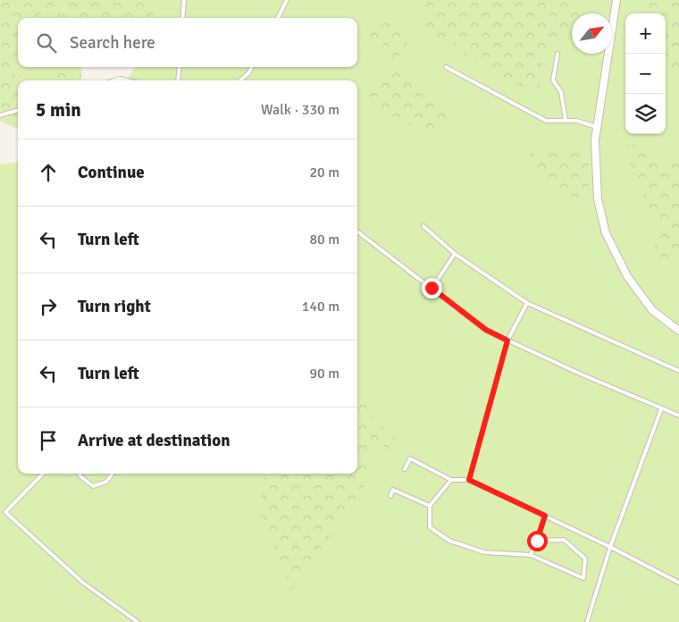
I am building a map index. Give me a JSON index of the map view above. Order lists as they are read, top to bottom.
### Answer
{
  "north": "top right",
  "page": {
    "map_buttons": ["+", "−"],
    "search": "Search here",
    "heading": ["5 min", "Walk · 330 m"],
    "list": [
      ["Continue", "20 m"],
      ["Turn left", "80 m"],
      ["Turn right", "140 m"],
      ["Turn left", "90 m"],
      "Arrive at destination"
    ]
  }
}
